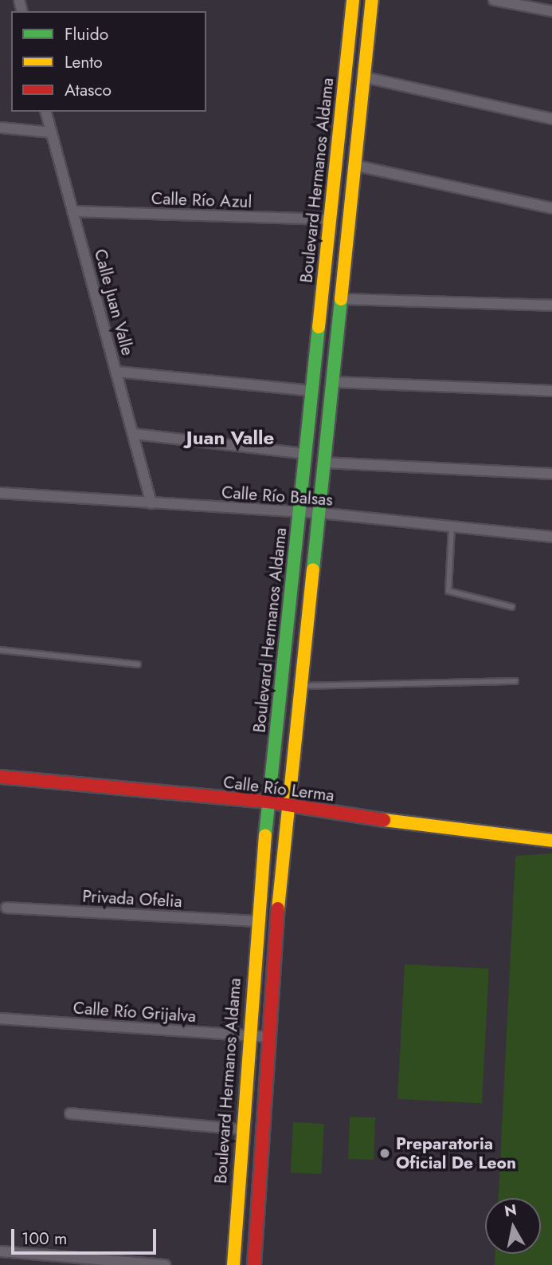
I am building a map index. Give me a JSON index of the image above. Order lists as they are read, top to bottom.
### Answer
{
  "streets": {
    "main road": ["Boulevard Hermanos Aldama", "Calle Río Lerma"],
    "street": [
      "Calle Río Azul",
      "Calle Juan Valle",
      "Calle Río Balsas",
      "Privada Ofelia",
      "Calle Río Grijalva"
    ]
  },
  "crossings": [
    ["Boulevard Hermanos Aldama", "Calle Río Azul"],
    ["Boulevard Hermanos Aldama", "Calle Río Balsas"],
    ["Boulevard Hermanos Aldama", "Calle Río Lerma"],
    ["Boulevard Hermanos Aldama", "Privada Ofelia"],
    ["Boulevard Hermanos Aldama", "Calle Río Grijalva"],
    ["Calle Río Azul", "Calle Juan Valle"],
    ["Calle Juan Valle", "Calle Río Balsas"]
  ],
  "districts": ["Juan Valle"],
  "places": ["Preparatoria Oficial De Leon"],
  "legend": ["Fluido", "Lento", "Atasco"],
  "scale_bar": "100 m",
  "north": "top"
}
